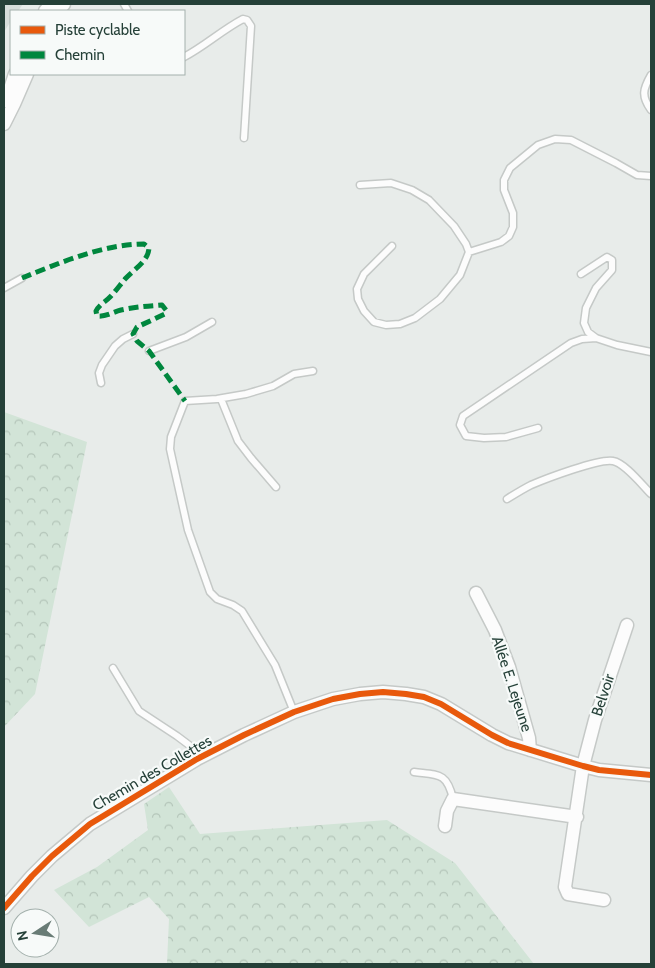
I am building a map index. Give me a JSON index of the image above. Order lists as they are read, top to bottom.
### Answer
{
  "streets": {
    "street": ["Allée E. Lejeune", "Belvoir", "Chemin des Collettes"]
  },
  "crossings": [
    ["Allée E. Lejeune", "Chemin des Collettes"],
    ["Belvoir", "Chemin des Collettes"]
  ],
  "legend": ["Piste cyclable", "Chemin"],
  "north": "left"
}
